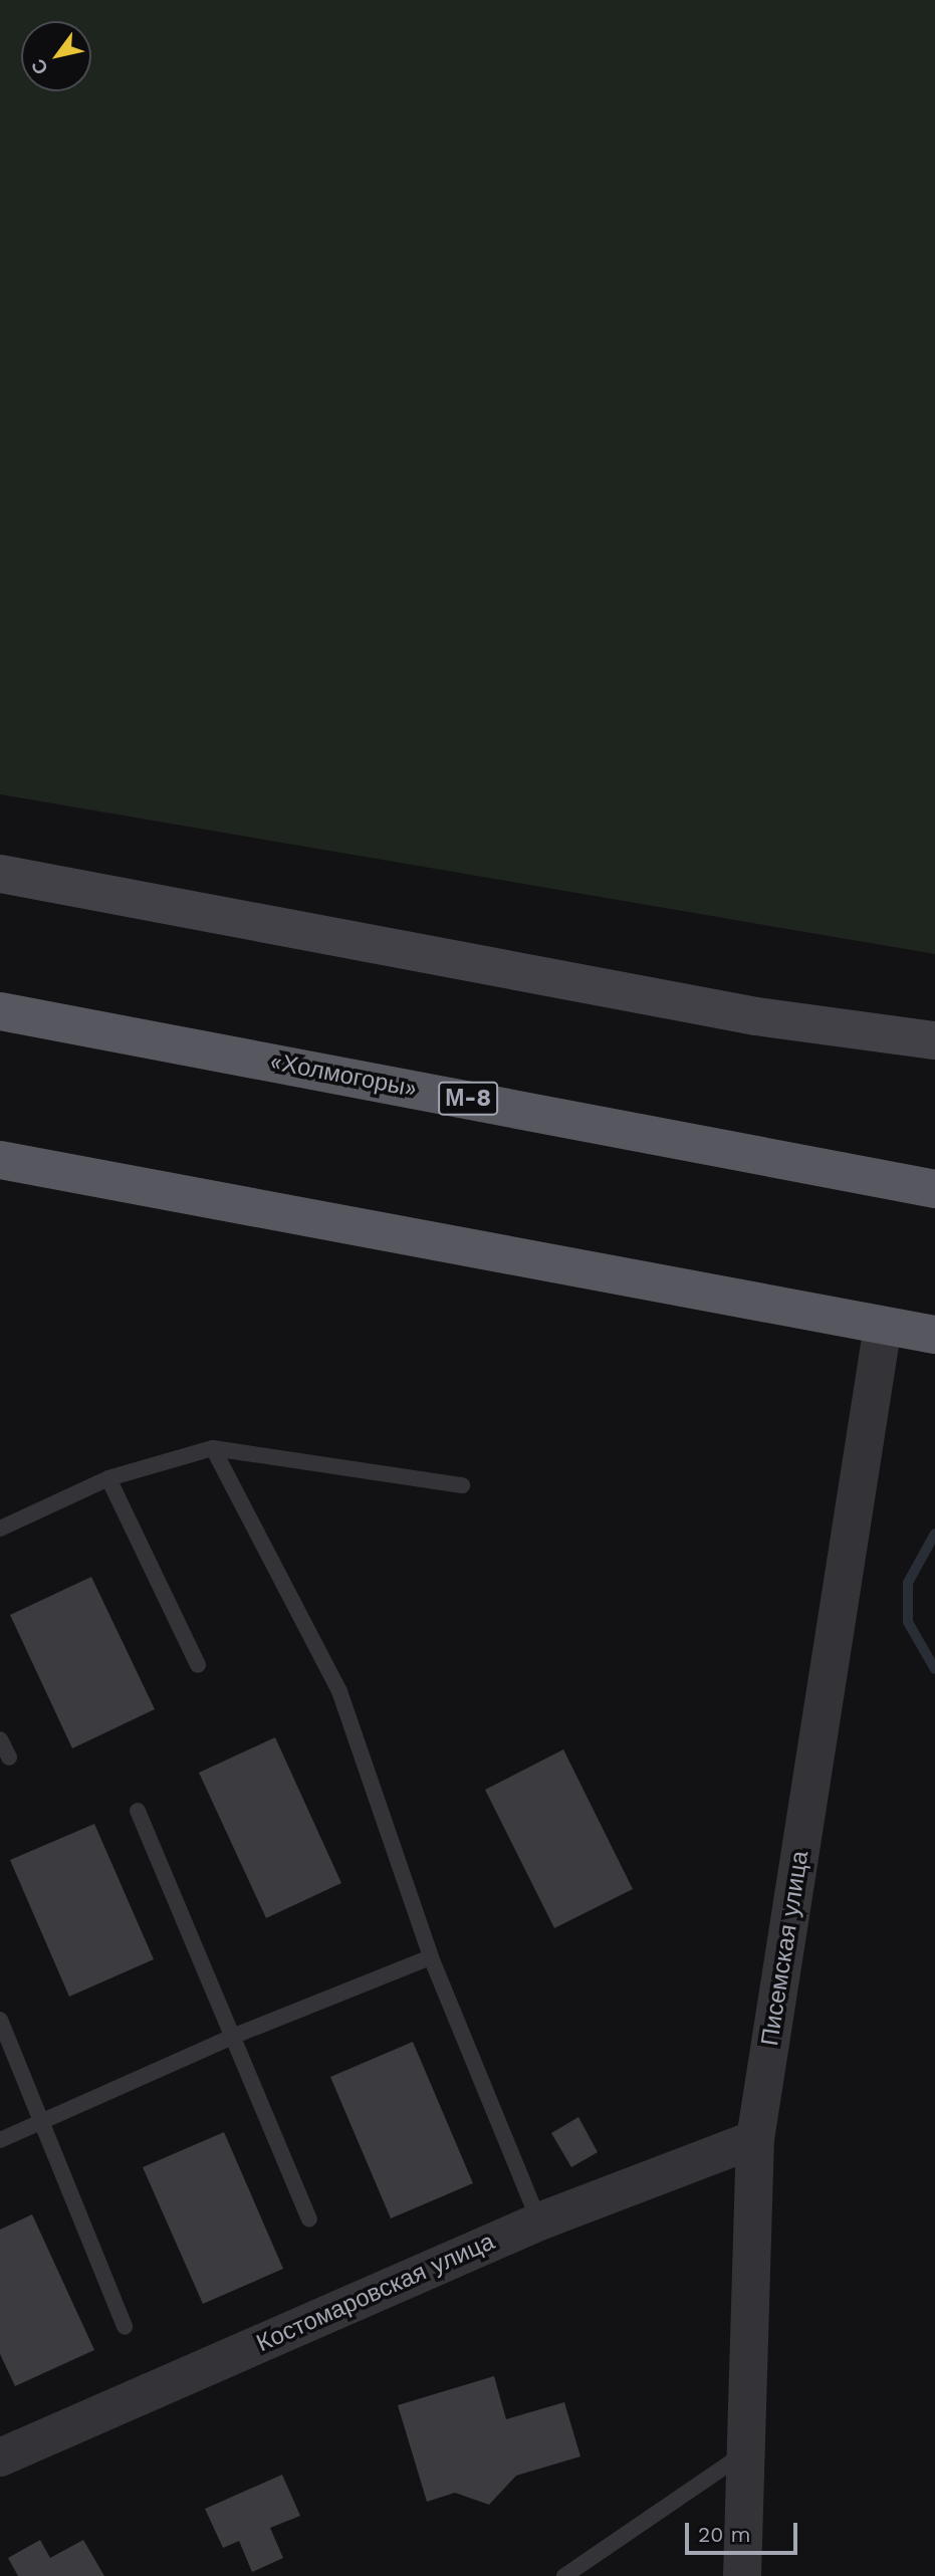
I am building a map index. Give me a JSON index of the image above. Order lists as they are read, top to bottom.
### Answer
{
  "streets": {
    "highway": ["«Холмогоры»", "М-8"],
    "street": ["Писемская улица", "Костомаровская улица"]
  },
  "crossings": [
    ["Писемская улица", "Костомаровская улица"]
  ],
  "scale_bar": "20 m",
  "north": "bottom left"
}
